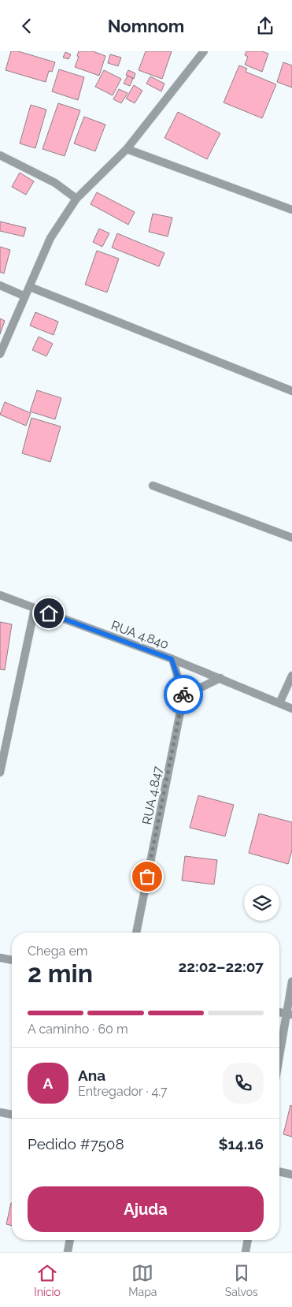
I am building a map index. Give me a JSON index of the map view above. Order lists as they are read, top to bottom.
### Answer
{
  "streets": {
    "street": ["RUA 4.840", "RUA 4.847"]
  },
  "crossings": [
    ["RUA 4.840", "RUA 4.847"]
  ],
  "page": {
    "header": "Nomnom",
    "heading": ["2 min", "Chega em", "22:02–22:07"],
    "panel": [
      "Ana",
      "Entregador · 4.7",
      "Pedido #7508",
      "$14.16"
    ],
    "bar": "A caminho · 60 m",
    "round": "A",
    "buttons": "Ajuda",
    "tabs": ["Início", "Mapa", "Salvos"]
  }
}
